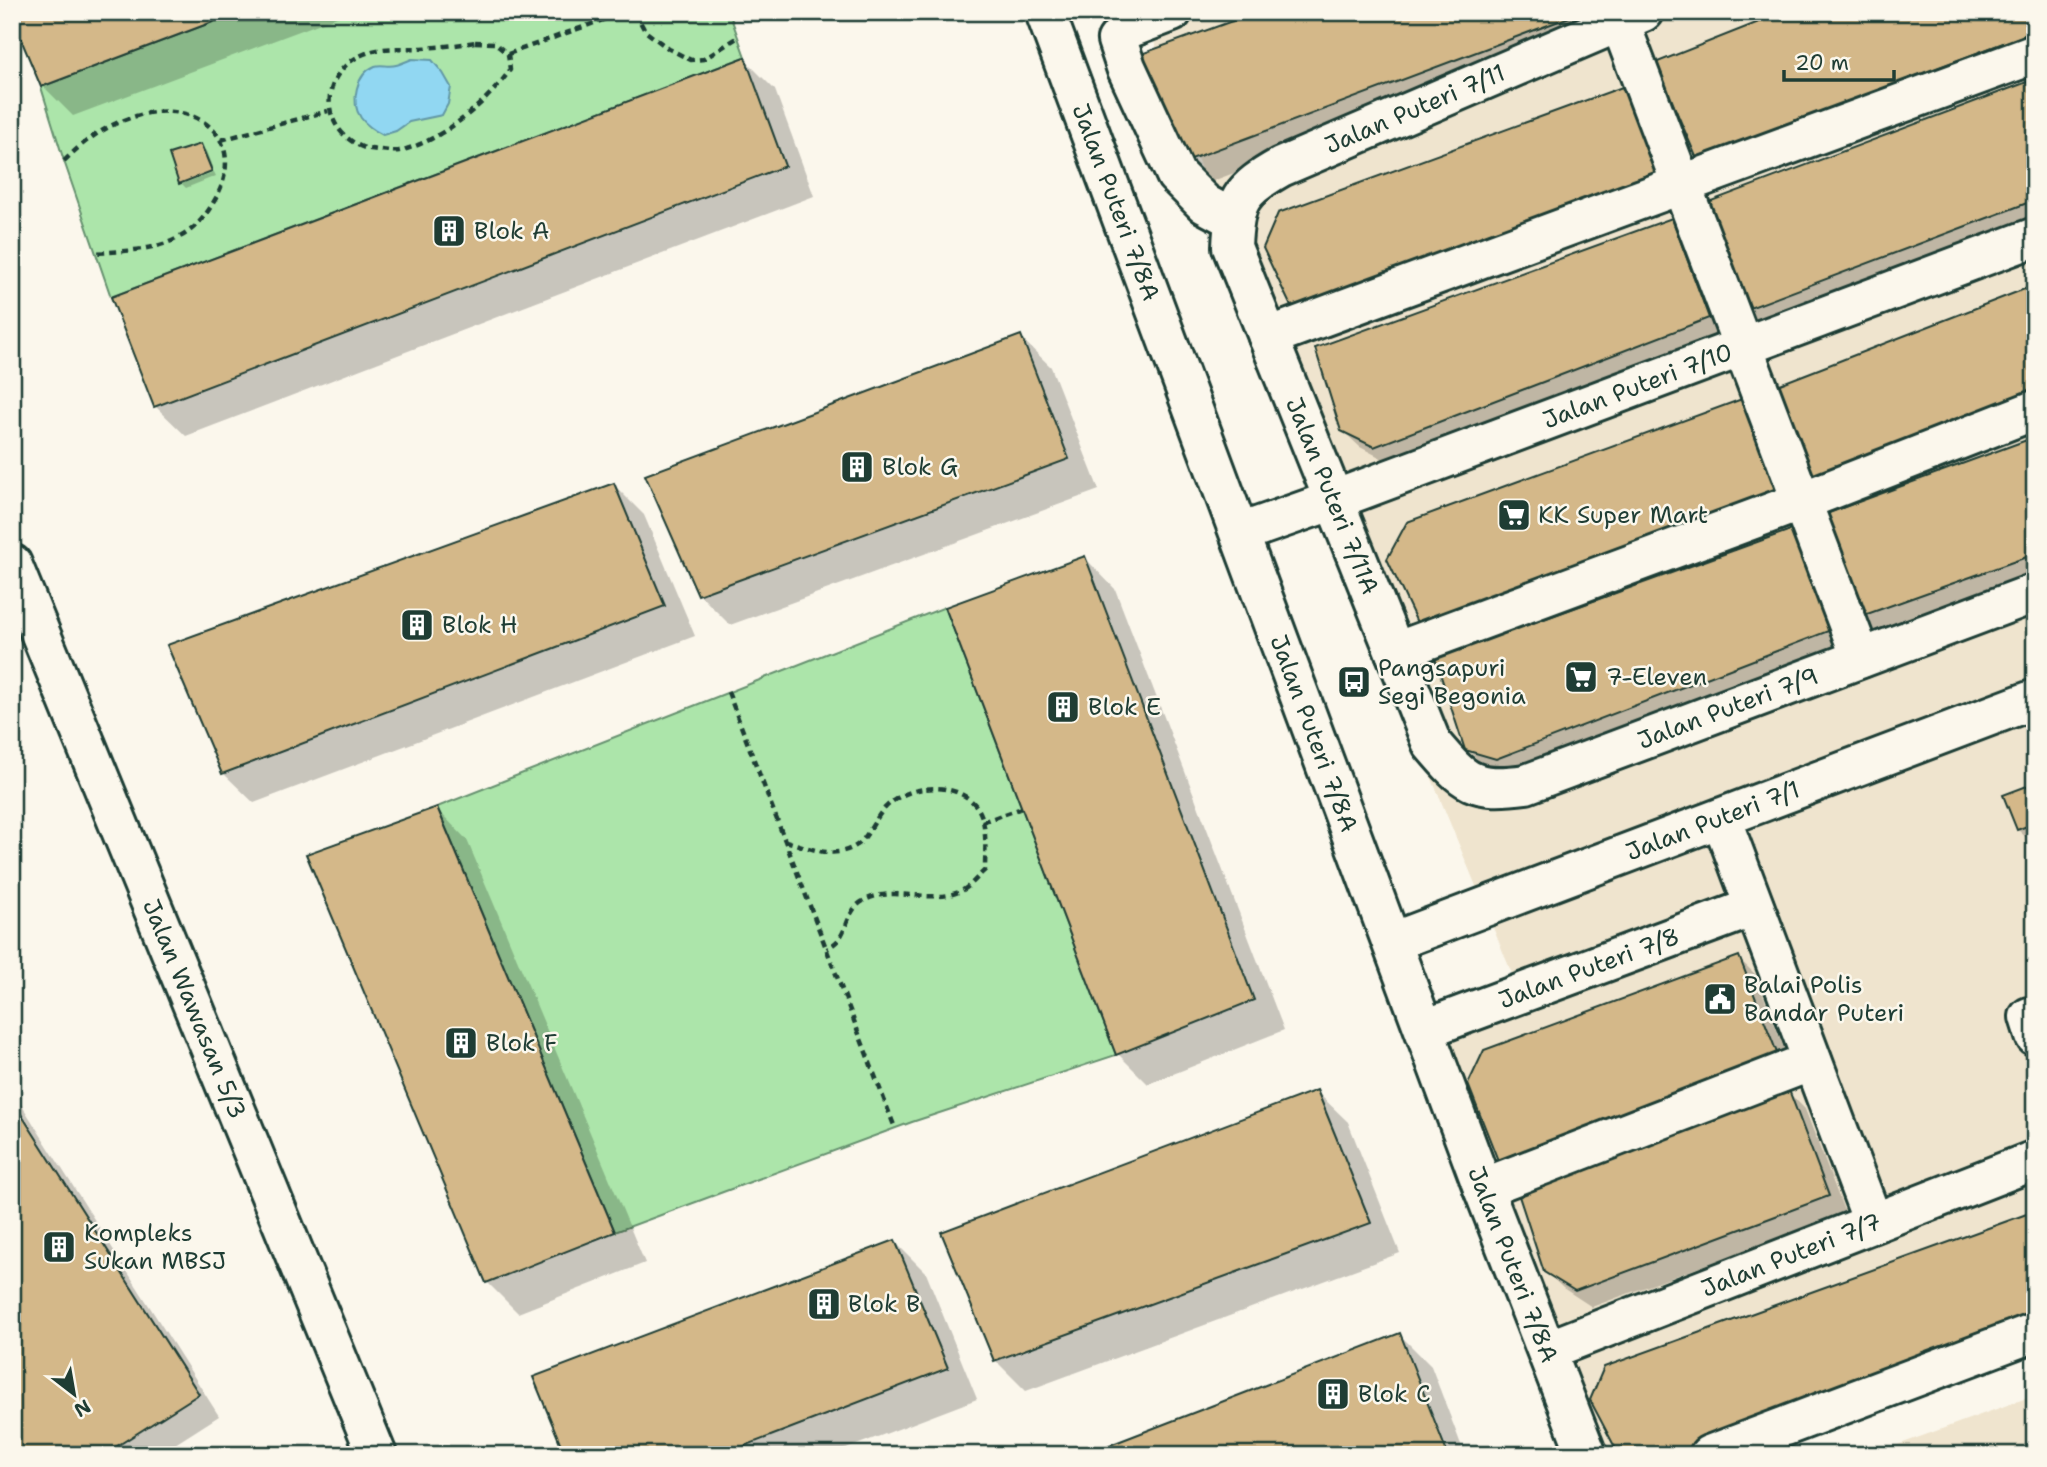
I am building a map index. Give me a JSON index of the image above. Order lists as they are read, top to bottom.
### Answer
{
  "streets": {
    "street": [
      "Jalan Puteri 7/11",
      "Jalan Puteri 7/8A",
      "Jalan Puteri 7/10",
      "Jalan Puteri 7/11A",
      "Jalan Puteri 7/9",
      "Jalan Puteri 7/1",
      "Jalan Puteri 7/8",
      "Jalan Wawasan 5/3",
      "Jalan Puteri 7/7"
    ]
  },
  "crossings": [
    ["Jalan Puteri 7/11", "Jalan Puteri 7/11A"],
    ["Jalan Puteri 7/8A", "Jalan Puteri 7/10"],
    ["Jalan Puteri 7/8A", "Jalan Puteri 7/1"],
    ["Jalan Puteri 7/8A", "Jalan Puteri 7/8"],
    ["Jalan Puteri 7/8A", "Jalan Puteri 7/7"],
    ["Jalan Puteri 7/10", "Jalan Puteri 7/11A"],
    ["Jalan Puteri 7/11A", "Jalan Puteri 7/9"]
  ],
  "places": {
    "building": [
      "Blok A",
      "Blok G",
      "Blok H",
      "Blok E",
      "Blok F",
      "Kompleks Sukan MBSJ",
      "Blok B",
      "Blok C"
    ],
    "supermarket": ["KK Super Mart", "7-Eleven"],
    "bus stop": ["Pangsapuri Segi Begonia"],
    "public building": ["Balai Polis Bandar Puteri"]
  },
  "scale_bar": "20 m",
  "north": "bottom right"
}
